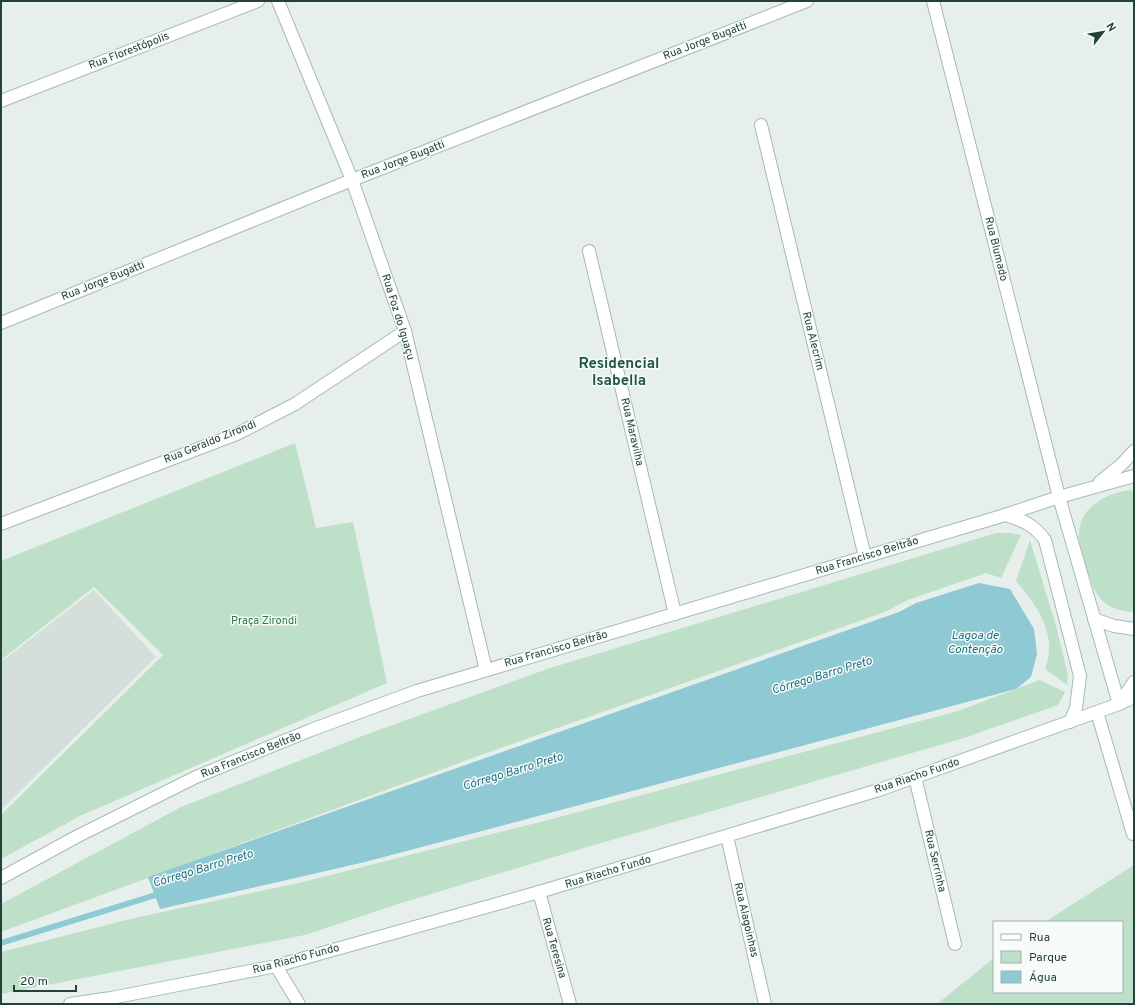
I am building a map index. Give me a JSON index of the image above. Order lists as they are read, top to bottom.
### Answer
{
  "streets": {
    "street": [
      "Rua Jorge Bugatti",
      "Rua Florestópolis",
      "Rua Blumado",
      "Rua Foz do Iguaçu",
      "Rua Alecrim",
      "Rua Maravilha",
      "Rua Geraldo Zirondi",
      "Rua Francisco Beltrão",
      "Rua Riacho Fundo",
      "Rua Serrinha",
      "Rua Alagoinhas",
      "Rua Teresina"
    ]
  },
  "crossings": [
    ["Rua Jorge Bugatti", "Rua Foz do Iguaçu"],
    ["Rua Blumado", "Rua Francisco Beltrão"],
    ["Rua Blumado", "Rua Riacho Fundo"],
    ["Rua Foz do Iguaçu", "Rua Geraldo Zirondi"],
    ["Rua Foz do Iguaçu", "Rua Francisco Beltrão"],
    ["Rua Alecrim", "Rua Francisco Beltrão"],
    ["Rua Maravilha", "Rua Francisco Beltrão"],
    ["Rua Riacho Fundo", "Rua Serrinha"],
    ["Rua Riacho Fundo", "Rua Alagoinhas"],
    ["Rua Riacho Fundo", "Rua Teresina"]
  ],
  "districts": ["Residencial Isabella"],
  "water": ["Lagoa de Contenção", "Córrego Barro Preto"],
  "parks": ["Praça Zirondi"],
  "legend": ["Rua", "Parque", "Água"],
  "scale_bar": "20 m",
  "north": "top right"
}
